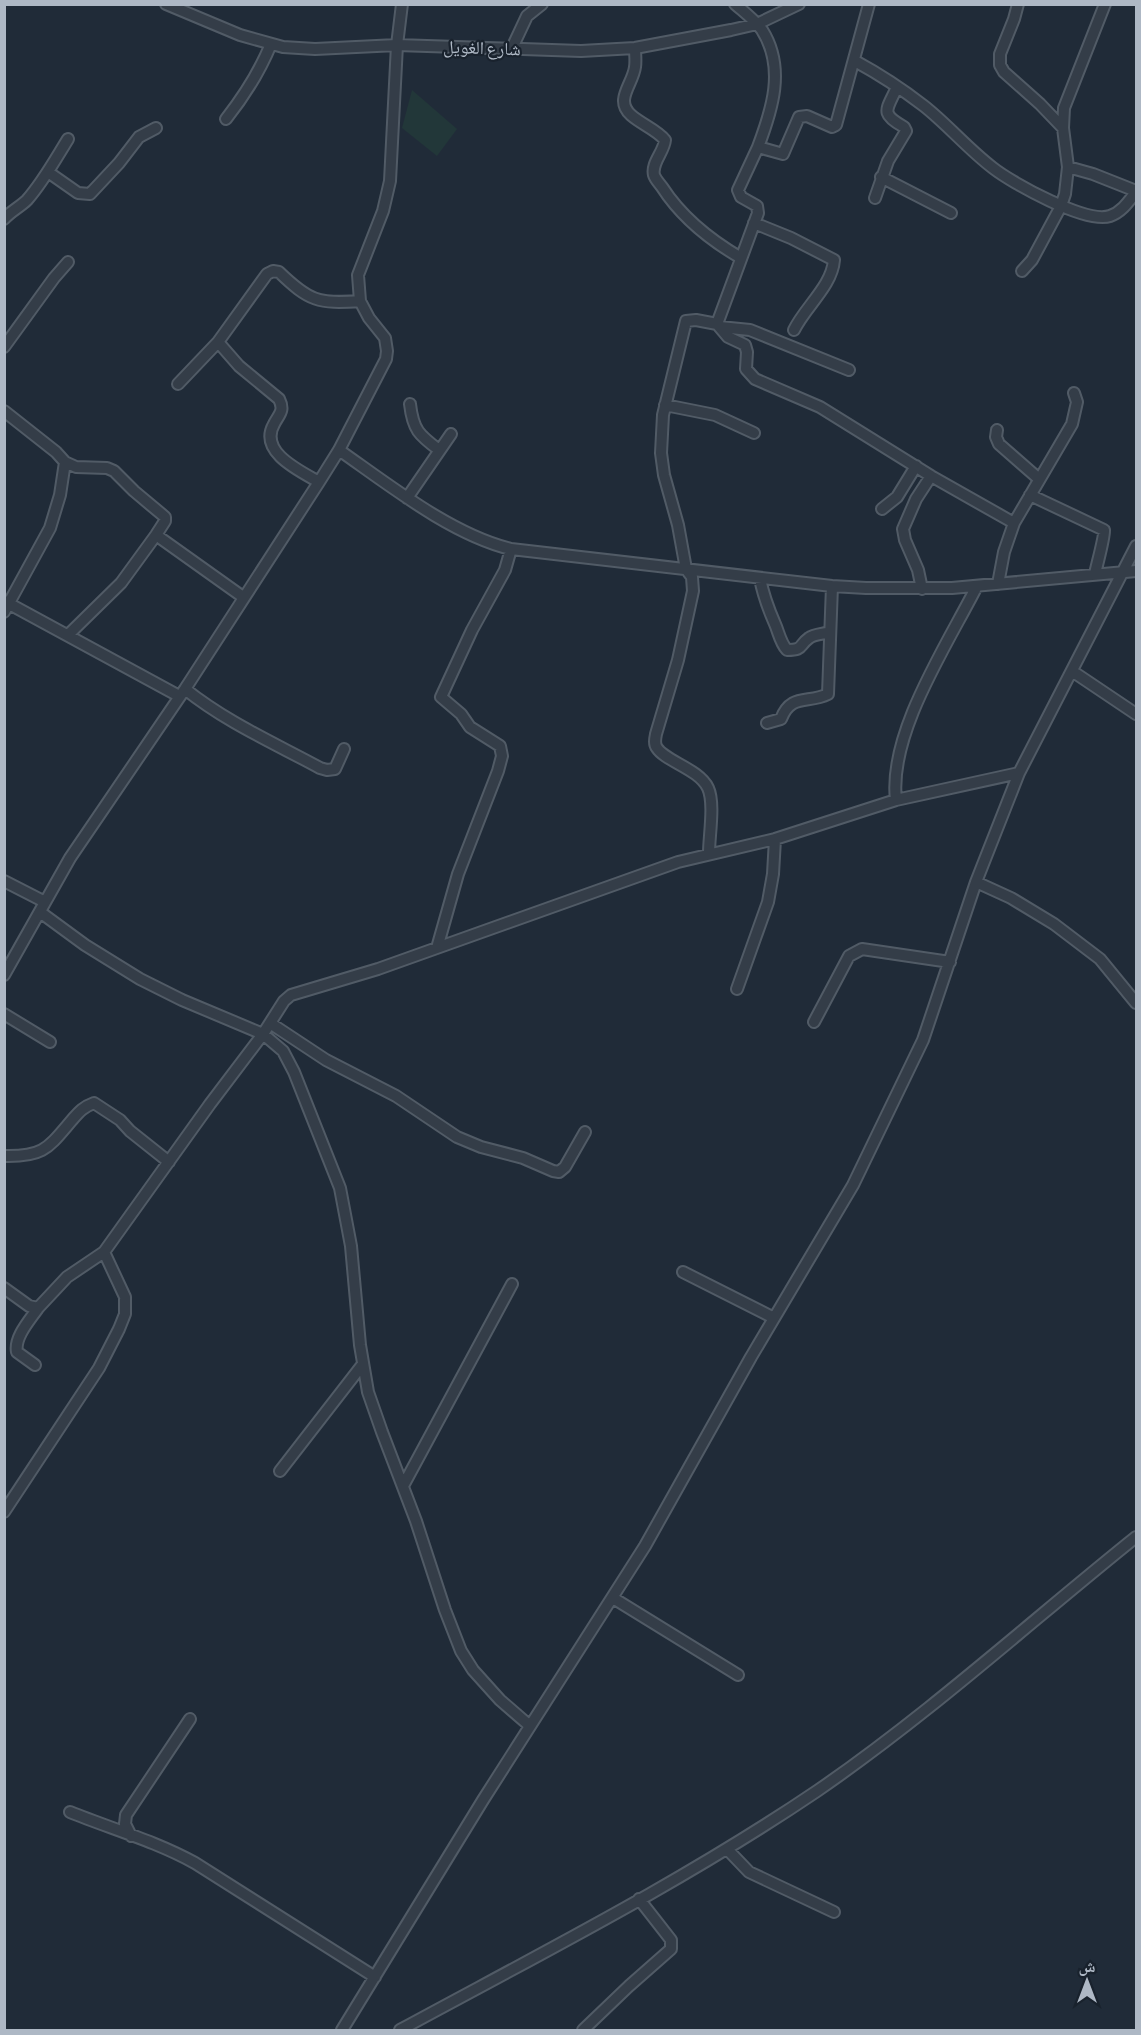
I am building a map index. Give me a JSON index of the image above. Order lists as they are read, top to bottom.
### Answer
{
  "streets": {
    "street": ["شارع الغويل"]
  },
  "north": "top"
}
